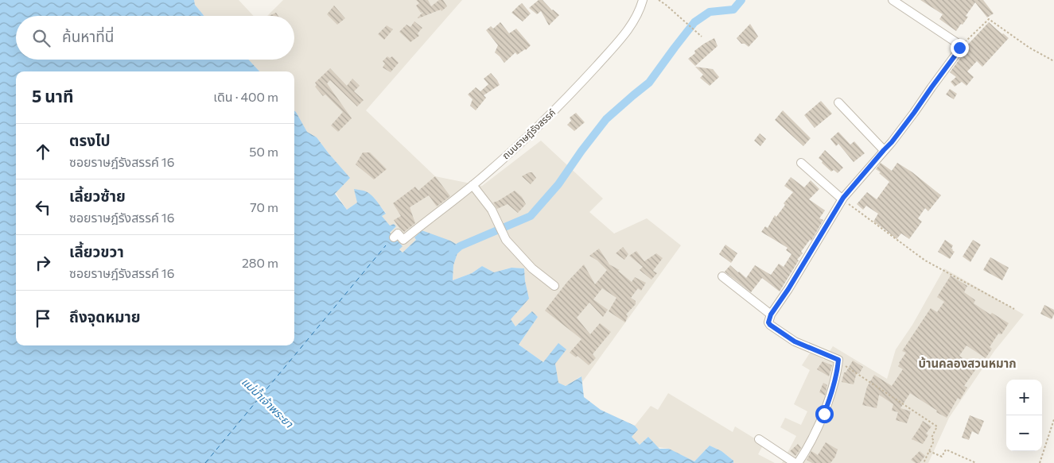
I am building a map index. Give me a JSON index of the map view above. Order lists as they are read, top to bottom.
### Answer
{
  "streets": {
    "street": ["ถนนราษฎ์รังสรรค์"]
  },
  "districts": ["บ้านคลองสวนหมาก"],
  "water": ["แม่น้ำเจ้าพระยา"],
  "page": {
    "search": "ค้นหาที่นี่",
    "heading": ["5 นาที", "เดิน · 400 m"],
    "list": [
      ["ตรงไป", "ซอยราษฎ์รังสรรค์ 16", "50 m"],
      ["เลี้ยวซ้าย", "ซอยราษฎ์รังสรรค์ 16", "70 m"],
      ["เลี้ยวขวา", "ซอยราษฎ์รังสรรค์ 16", "280 m"],
      "ถึงจุดหมาย"
    ],
    "map_buttons": ["+", "−"]
  }
}
